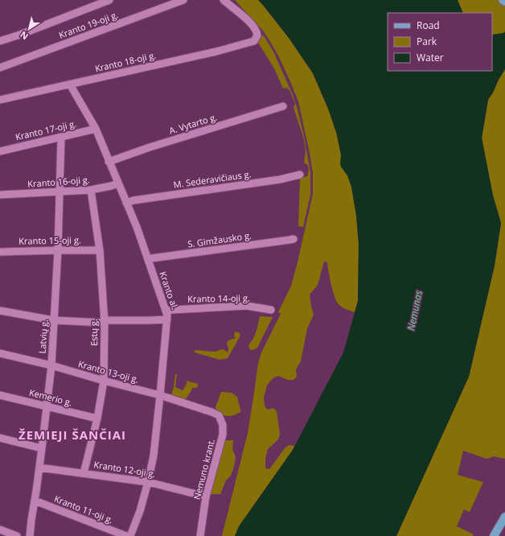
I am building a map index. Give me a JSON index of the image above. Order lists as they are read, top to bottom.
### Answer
{
  "streets": {
    "street": [
      "Kranto 19-oji g.",
      "Kranto 18-oji g.",
      "A. Vytarto g.",
      "Kranto 17-oji g.",
      "M. Sederavičiaus g.",
      "Kranto 16-oji g.",
      "S. Gimžausko g.",
      "Kranto 15-oji g.",
      "Kranto al.",
      "Kranto 14-oji g.",
      "Estų g.",
      "Latvių g.",
      "Kranto 13-oji g.",
      "Kemerio g.",
      "Kranto 12-oji g.",
      "Nemuno krant.",
      "Kranto 11-oji g."
    ]
  },
  "crossings": [
    ["Kranto 18-oji g.", "Kranto al."],
    ["A. Vytarto g.", "Kranto al."],
    ["Kranto 17-oji g.", "Kranto al."],
    ["Kranto 17-oji g.", "Latvių g."],
    ["M. Sederavičiaus g.", "Kranto al."],
    ["Kranto 16-oji g.", "Kranto al."],
    ["Kranto 16-oji g.", "Estų g."],
    ["Kranto 16-oji g.", "Latvių g."],
    ["S. Gimžausko g.", "Kranto al."],
    ["Kranto 15-oji g.", "Estų g."],
    ["Kranto 15-oji g.", "Latvių g."],
    ["Kranto al.", "Kranto 14-oji g."],
    ["Kranto al.", "Kranto 13-oji g."],
    ["Kranto al.", "Kranto 12-oji g."],
    ["Estų g.", "Kranto 13-oji g."],
    ["Estų g.", "Kemerio g."],
    ["Estų g.", "Kranto 12-oji g."],
    ["Latvių g.", "Kranto 13-oji g."],
    ["Latvių g.", "Kemerio g."],
    ["Latvių g.", "Kranto 12-oji g."],
    ["Latvių g.", "Kranto 11-oji g."],
    ["Kranto 13-oji g.", "Nemuno krant."],
    ["Kranto 12-oji g.", "Nemuno krant."]
  ],
  "districts": ["ŽEMIEJI ŠANČIAI"],
  "water": ["Nemunas"],
  "legend": ["Road", "Park", "Water"],
  "north": "bottom left"
}
